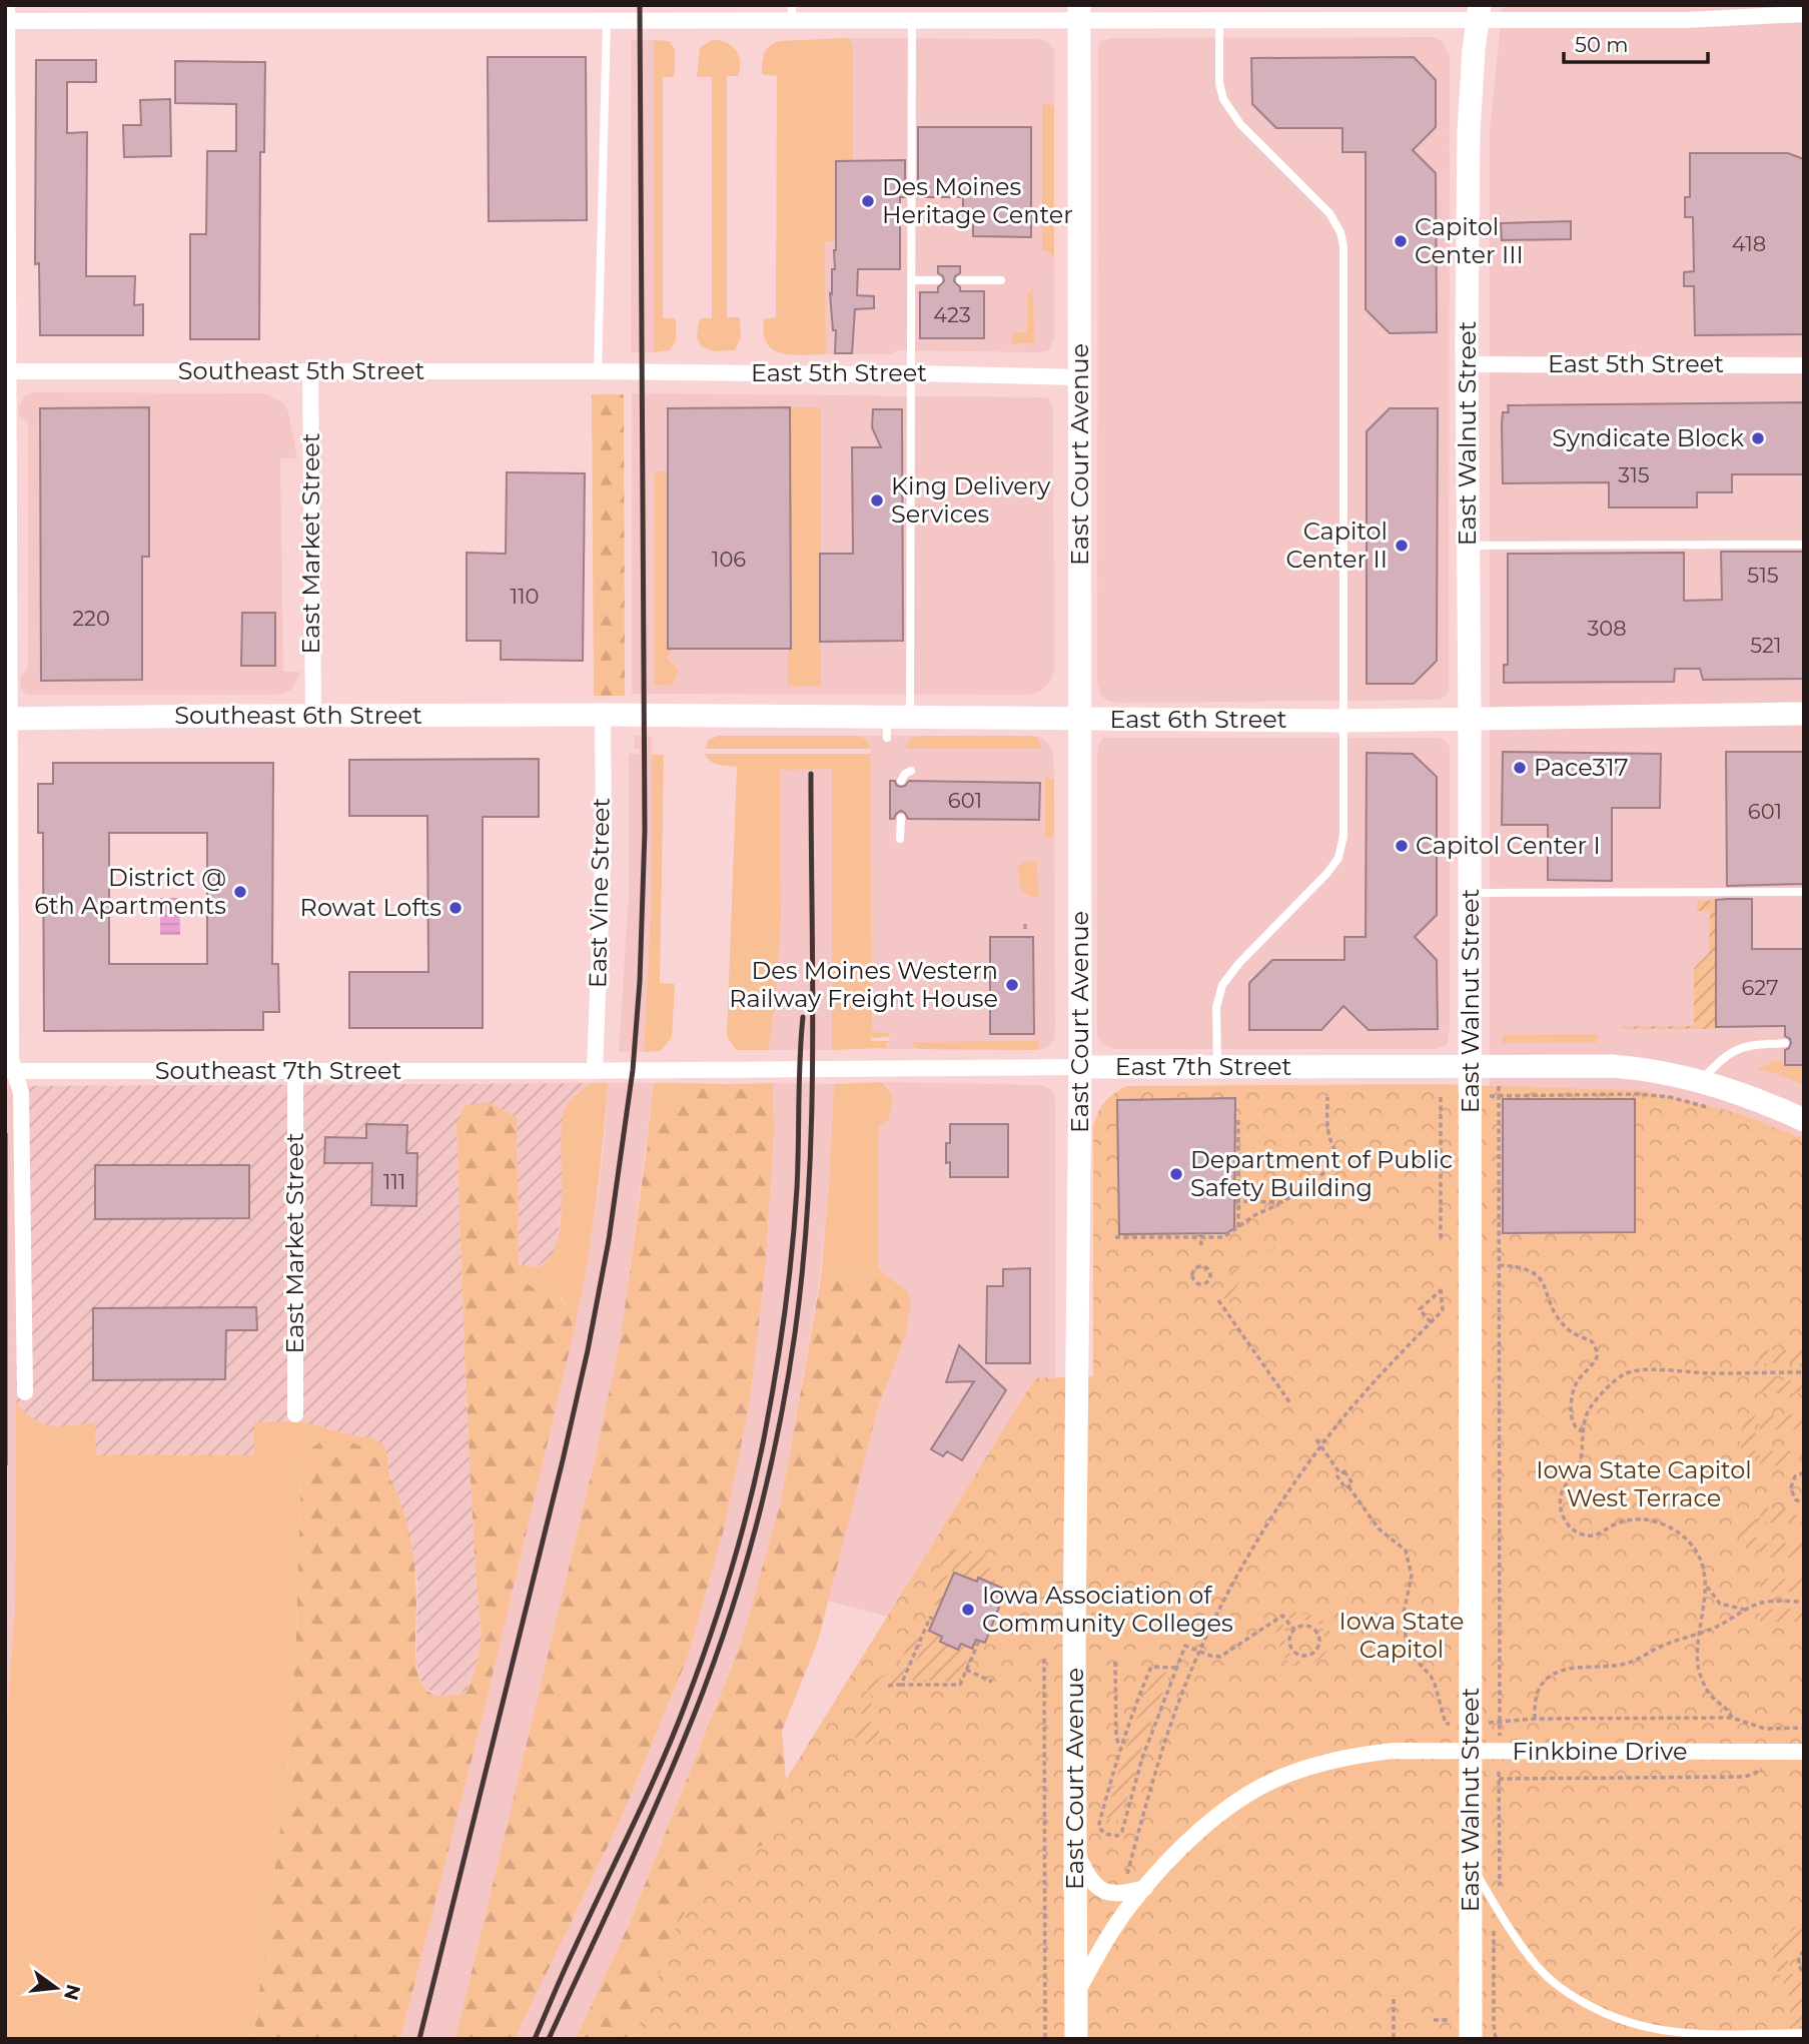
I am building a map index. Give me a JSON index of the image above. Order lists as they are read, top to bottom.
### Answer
{
  "streets": {
    "street": [
      "East 5th Street",
      "Southeast 5th Street",
      "East Walnut Street",
      "East Court Avenue",
      "East Market Street",
      "Southeast 6th Street",
      "East 6th Street",
      "East Vine Street",
      "East 7th Street",
      "Southeast 7th Street",
      "Finkbine Drive"
    ]
  },
  "crossings": [
    ["East 5th Street", "Southeast 5th Street"],
    ["East 5th Street", "East Walnut Street"],
    ["East 5th Street", "East Court Avenue"],
    ["Southeast 5th Street", "East Market Street"],
    ["East Walnut Street", "East 6th Street"],
    ["East Walnut Street", "East 7th Street"],
    ["East Walnut Street", "Finkbine Drive"],
    ["East Court Avenue", "East 6th Street"],
    ["East Court Avenue", "East 7th Street"],
    ["East Court Avenue", "Finkbine Drive"],
    ["East Market Street", "Southeast 6th Street"],
    ["East Market Street", "Southeast 7th Street"],
    ["Southeast 6th Street", "East 6th Street"],
    ["Southeast 6th Street", "East Vine Street"],
    ["East 6th Street", "East Vine Street"],
    ["East Vine Street", "East 7th Street"],
    ["East 7th Street", "Southeast 7th Street"]
  ],
  "parks": ["Iowa State Capitol West Terrace", "Iowa State Capitol"],
  "places": [
    "Des Moines Heritage Center",
    "Capitol Center III",
    "Syndicate Block",
    "King Delivery Services",
    "Capitol Center II",
    "Pace317",
    "Capitol Center I",
    "District @ 6th Apartments",
    "Rowat Lofts",
    "Des Moines Western Railway Freight House",
    "Department of Public Safety Building",
    "Iowa Association of Community Colleges"
  ],
  "house_numbers": [
    "418",
    "423",
    "315",
    "106",
    "515",
    "110",
    "220",
    "308",
    "521",
    "601",
    "601",
    "627",
    "111"
  ],
  "scale_bar": "50 m",
  "north": "right"
}
